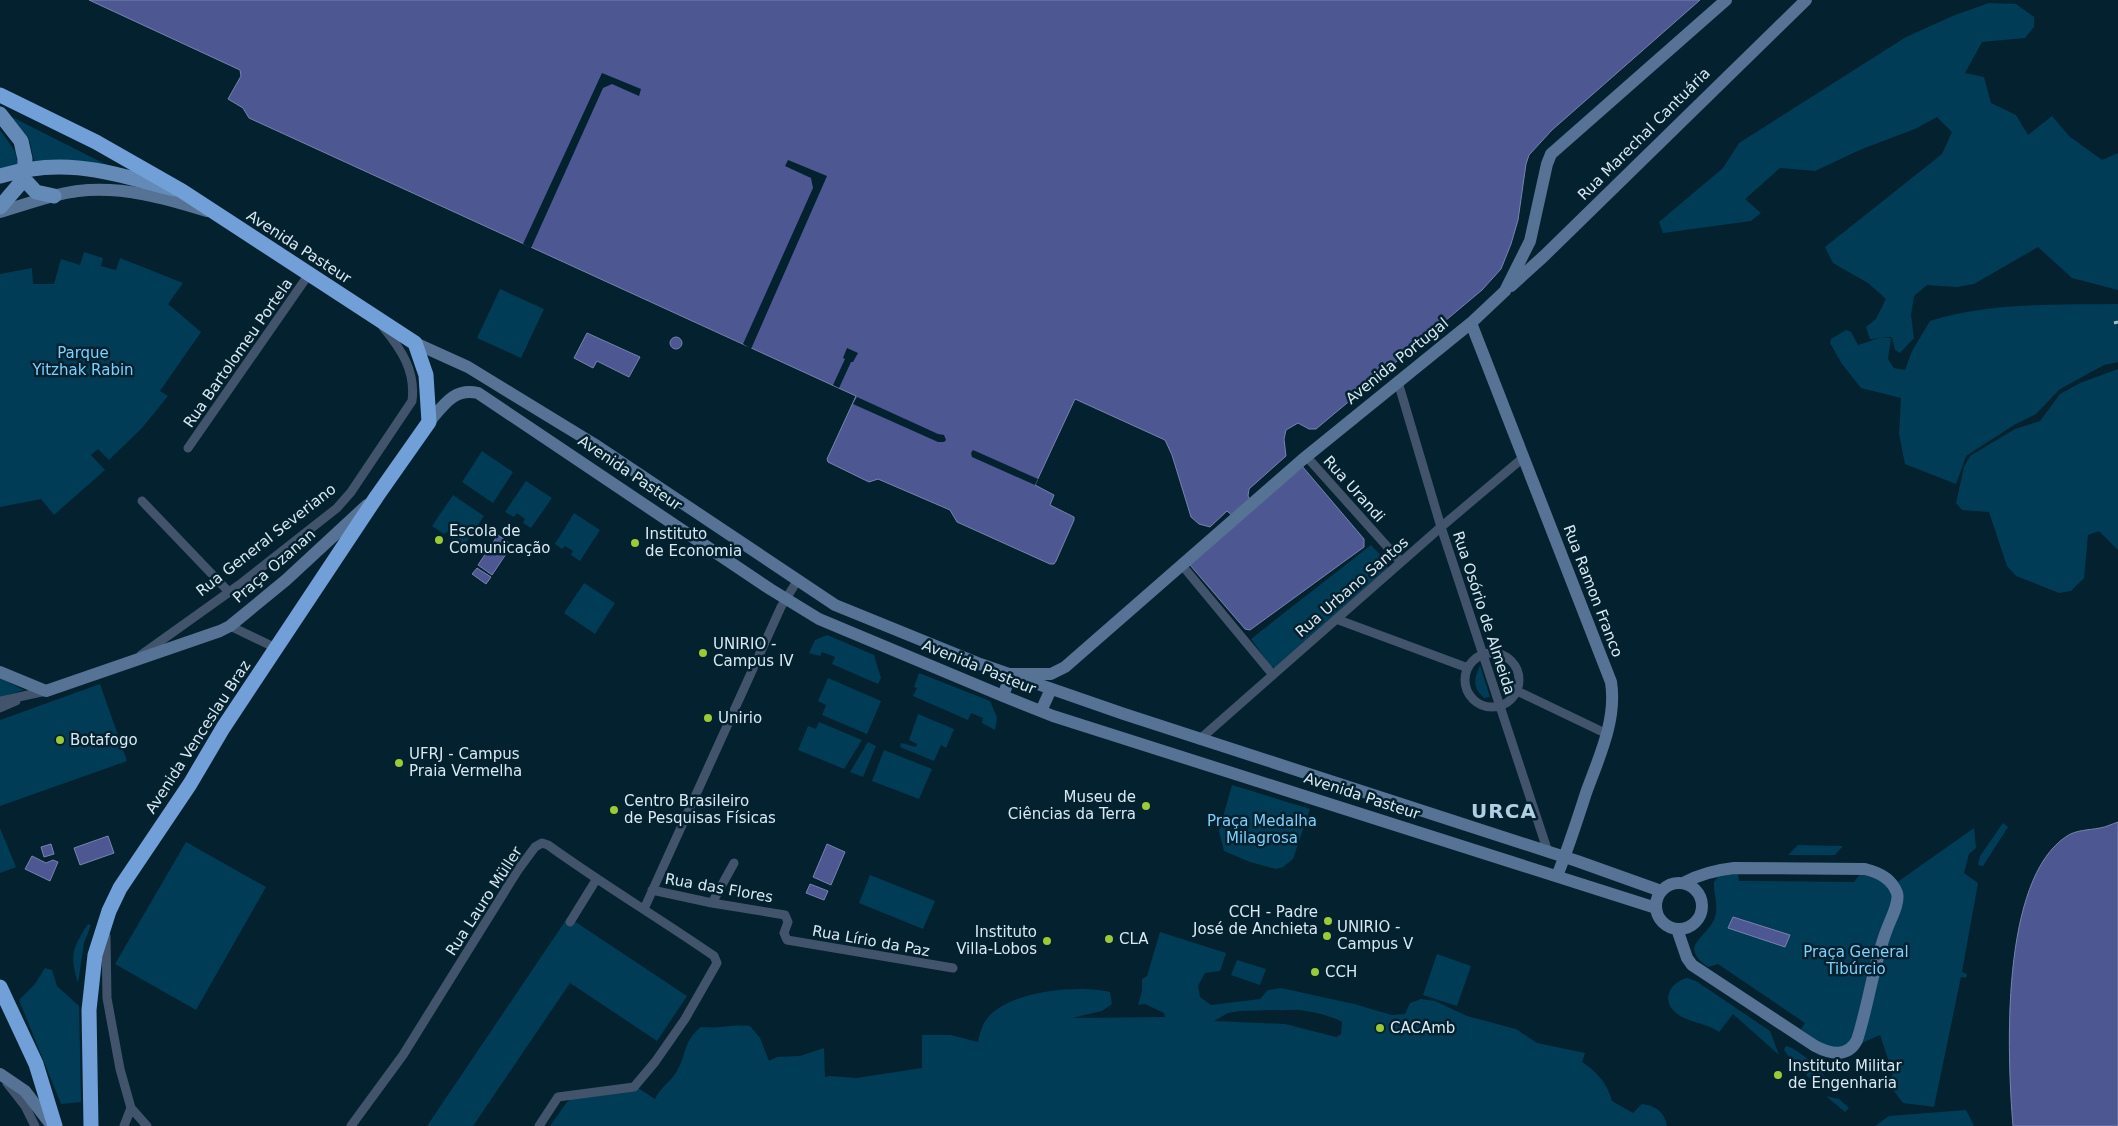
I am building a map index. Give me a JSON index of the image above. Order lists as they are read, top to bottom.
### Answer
{
  "streets": {
    "highway": ["Avenida Pasteur", "Avenida Venceslau Braz"],
    "street": [
      "Rua Marechal Cantuária",
      "Rua Bartolomeu Portela",
      "Avenida Portugal",
      "Rua Urandi",
      "Rua General Severiano",
      "Praça Ozanan",
      "Rua Urbano Santos",
      "Rua Ramon Franco",
      "Rua Osório de Almeida",
      "Rua das Flores",
      "Rua Lauro Müller",
      "Rua Lírio da Paz"
    ]
  },
  "crossings": [
    ["Rua Marechal Cantuária", "Avenida Portugal"],
    ["Avenida Pasteur", "Rua Bartolomeu Portela"],
    ["Avenida Pasteur", "Avenida Portugal"],
    ["Avenida Pasteur", "Rua General Severiano"],
    ["Avenida Pasteur", "Rua Urbano Santos"],
    ["Avenida Pasteur", "Rua Ramon Franco"],
    ["Avenida Pasteur", "Rua Osório de Almeida"],
    ["Avenida Pasteur", "Avenida Venceslau Braz"],
    ["Avenida Portugal", "Rua Urandi"],
    ["Avenida Portugal", "Rua Ramon Franco"],
    ["Avenida Portugal", "Rua Osório de Almeida"],
    ["Rua Urandi", "Rua Urbano Santos"],
    ["Rua General Severiano", "Praça Ozanan"],
    ["Praça Ozanan", "Avenida Venceslau Braz"],
    ["Rua Urbano Santos", "Rua Ramon Franco"],
    ["Rua Urbano Santos", "Rua Osório de Almeida"],
    ["Rua das Flores", "Rua Lírio da Paz"]
  ],
  "districts": ["URCA"],
  "parks": ["Parque Yitzhak Rabin", "Praça Medalha Milagrosa", "Praça General Tibúrcio"],
  "places": [
    "Escola de Comunicação",
    "Instituto de Economia",
    "UNIRIO - Campus IV",
    "Unirio",
    "Botafogo",
    "UFRJ - Campus Praia Vermelha",
    "Museu de Ciências da Terra",
    "Centro Brasileiro de Pesquisas Físicas",
    "CCH - Padre José de Anchieta",
    "UNIRIO - Campus V",
    "CLA",
    "Instituto Villa-Lobos",
    "CCH",
    "CACAmb",
    "Instituto Militar de Engenharia"
  ]
}
